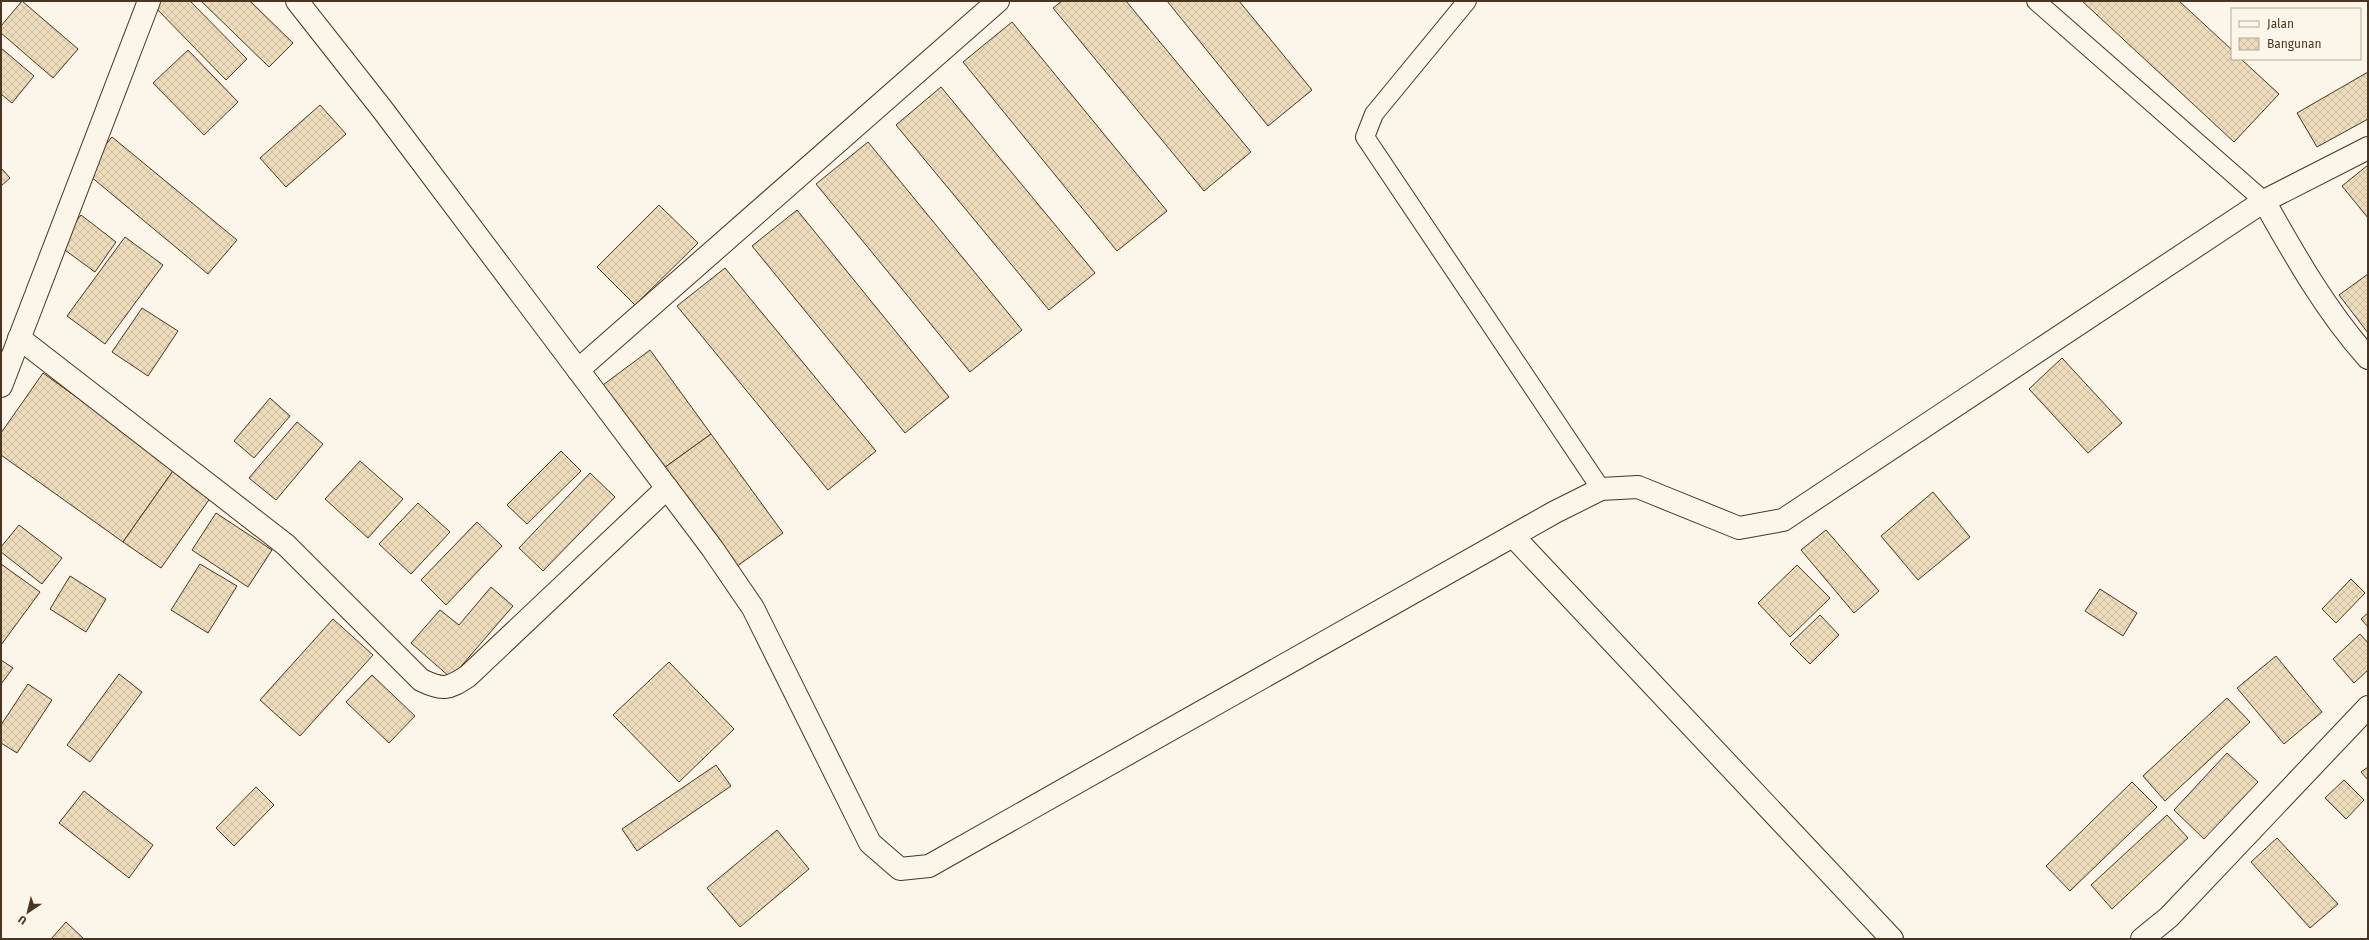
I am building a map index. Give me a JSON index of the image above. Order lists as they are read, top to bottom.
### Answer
{
  "legend": ["Jalan", "Bangunan"],
  "north": "bottom left"
}
